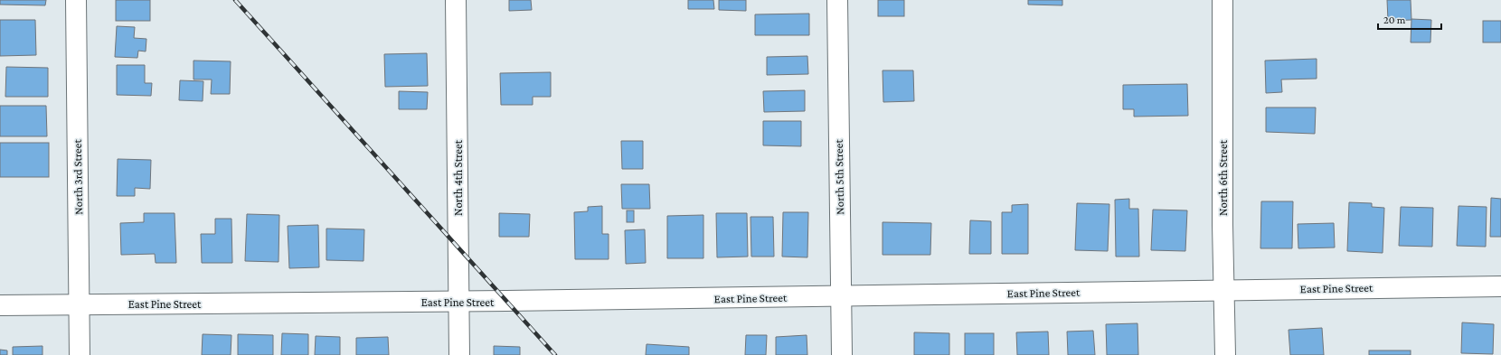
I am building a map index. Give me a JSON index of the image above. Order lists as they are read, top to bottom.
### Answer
{
  "streets": {
    "street": [
      "North 3rd Street",
      "North 5th Street",
      "North 4th Street",
      "North 6th Street",
      "East Pine Street"
    ]
  },
  "crossings": [
    ["North 3rd Street", "East Pine Street"],
    ["North 5th Street", "East Pine Street"],
    ["North 4th Street", "East Pine Street"],
    ["North 6th Street", "East Pine Street"]
  ],
  "scale_bar": "20 m"
}
